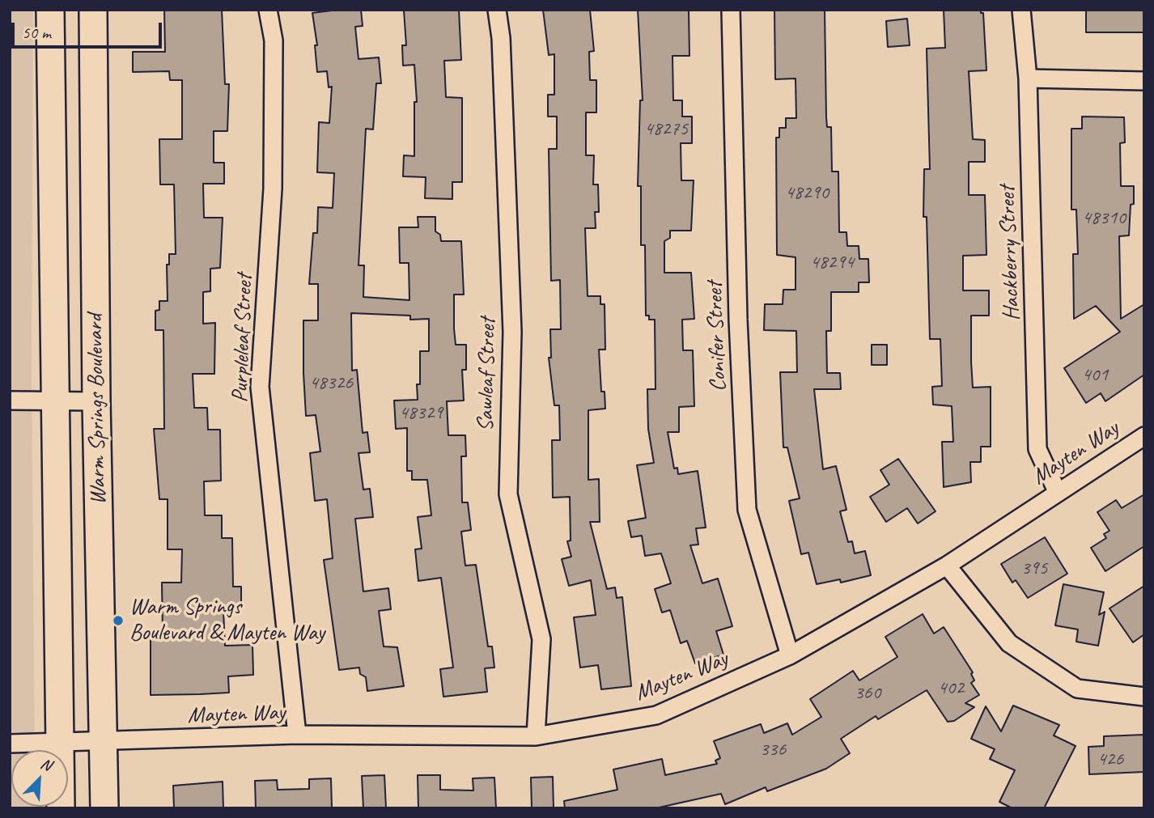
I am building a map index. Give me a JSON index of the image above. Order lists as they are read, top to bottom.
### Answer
{
  "streets": {
    "main road": ["Warm Springs Boulevard"],
    "street": [
      "Hackberry Street",
      "Conifer Street",
      "Purpleleaf Street",
      "Sawleaf Street",
      "Mayten Way"
    ]
  },
  "crossings": [
    ["Hackberry Street", "Mayten Way"],
    ["Conifer Street", "Mayten Way"],
    ["Purpleleaf Street", "Mayten Way"],
    ["Sawleaf Street", "Mayten Way"],
    ["Warm Springs Boulevard", "Mayten Way"]
  ],
  "places": ["Warm Springs Boulevard & Mayten Way"],
  "house_numbers": [
    "48275",
    "48290",
    "48310",
    "48294",
    "401",
    "48326",
    "48329",
    "395",
    "402",
    "360",
    "336",
    "426"
  ],
  "scale_bar": "50 m",
  "north": "top right"
}
